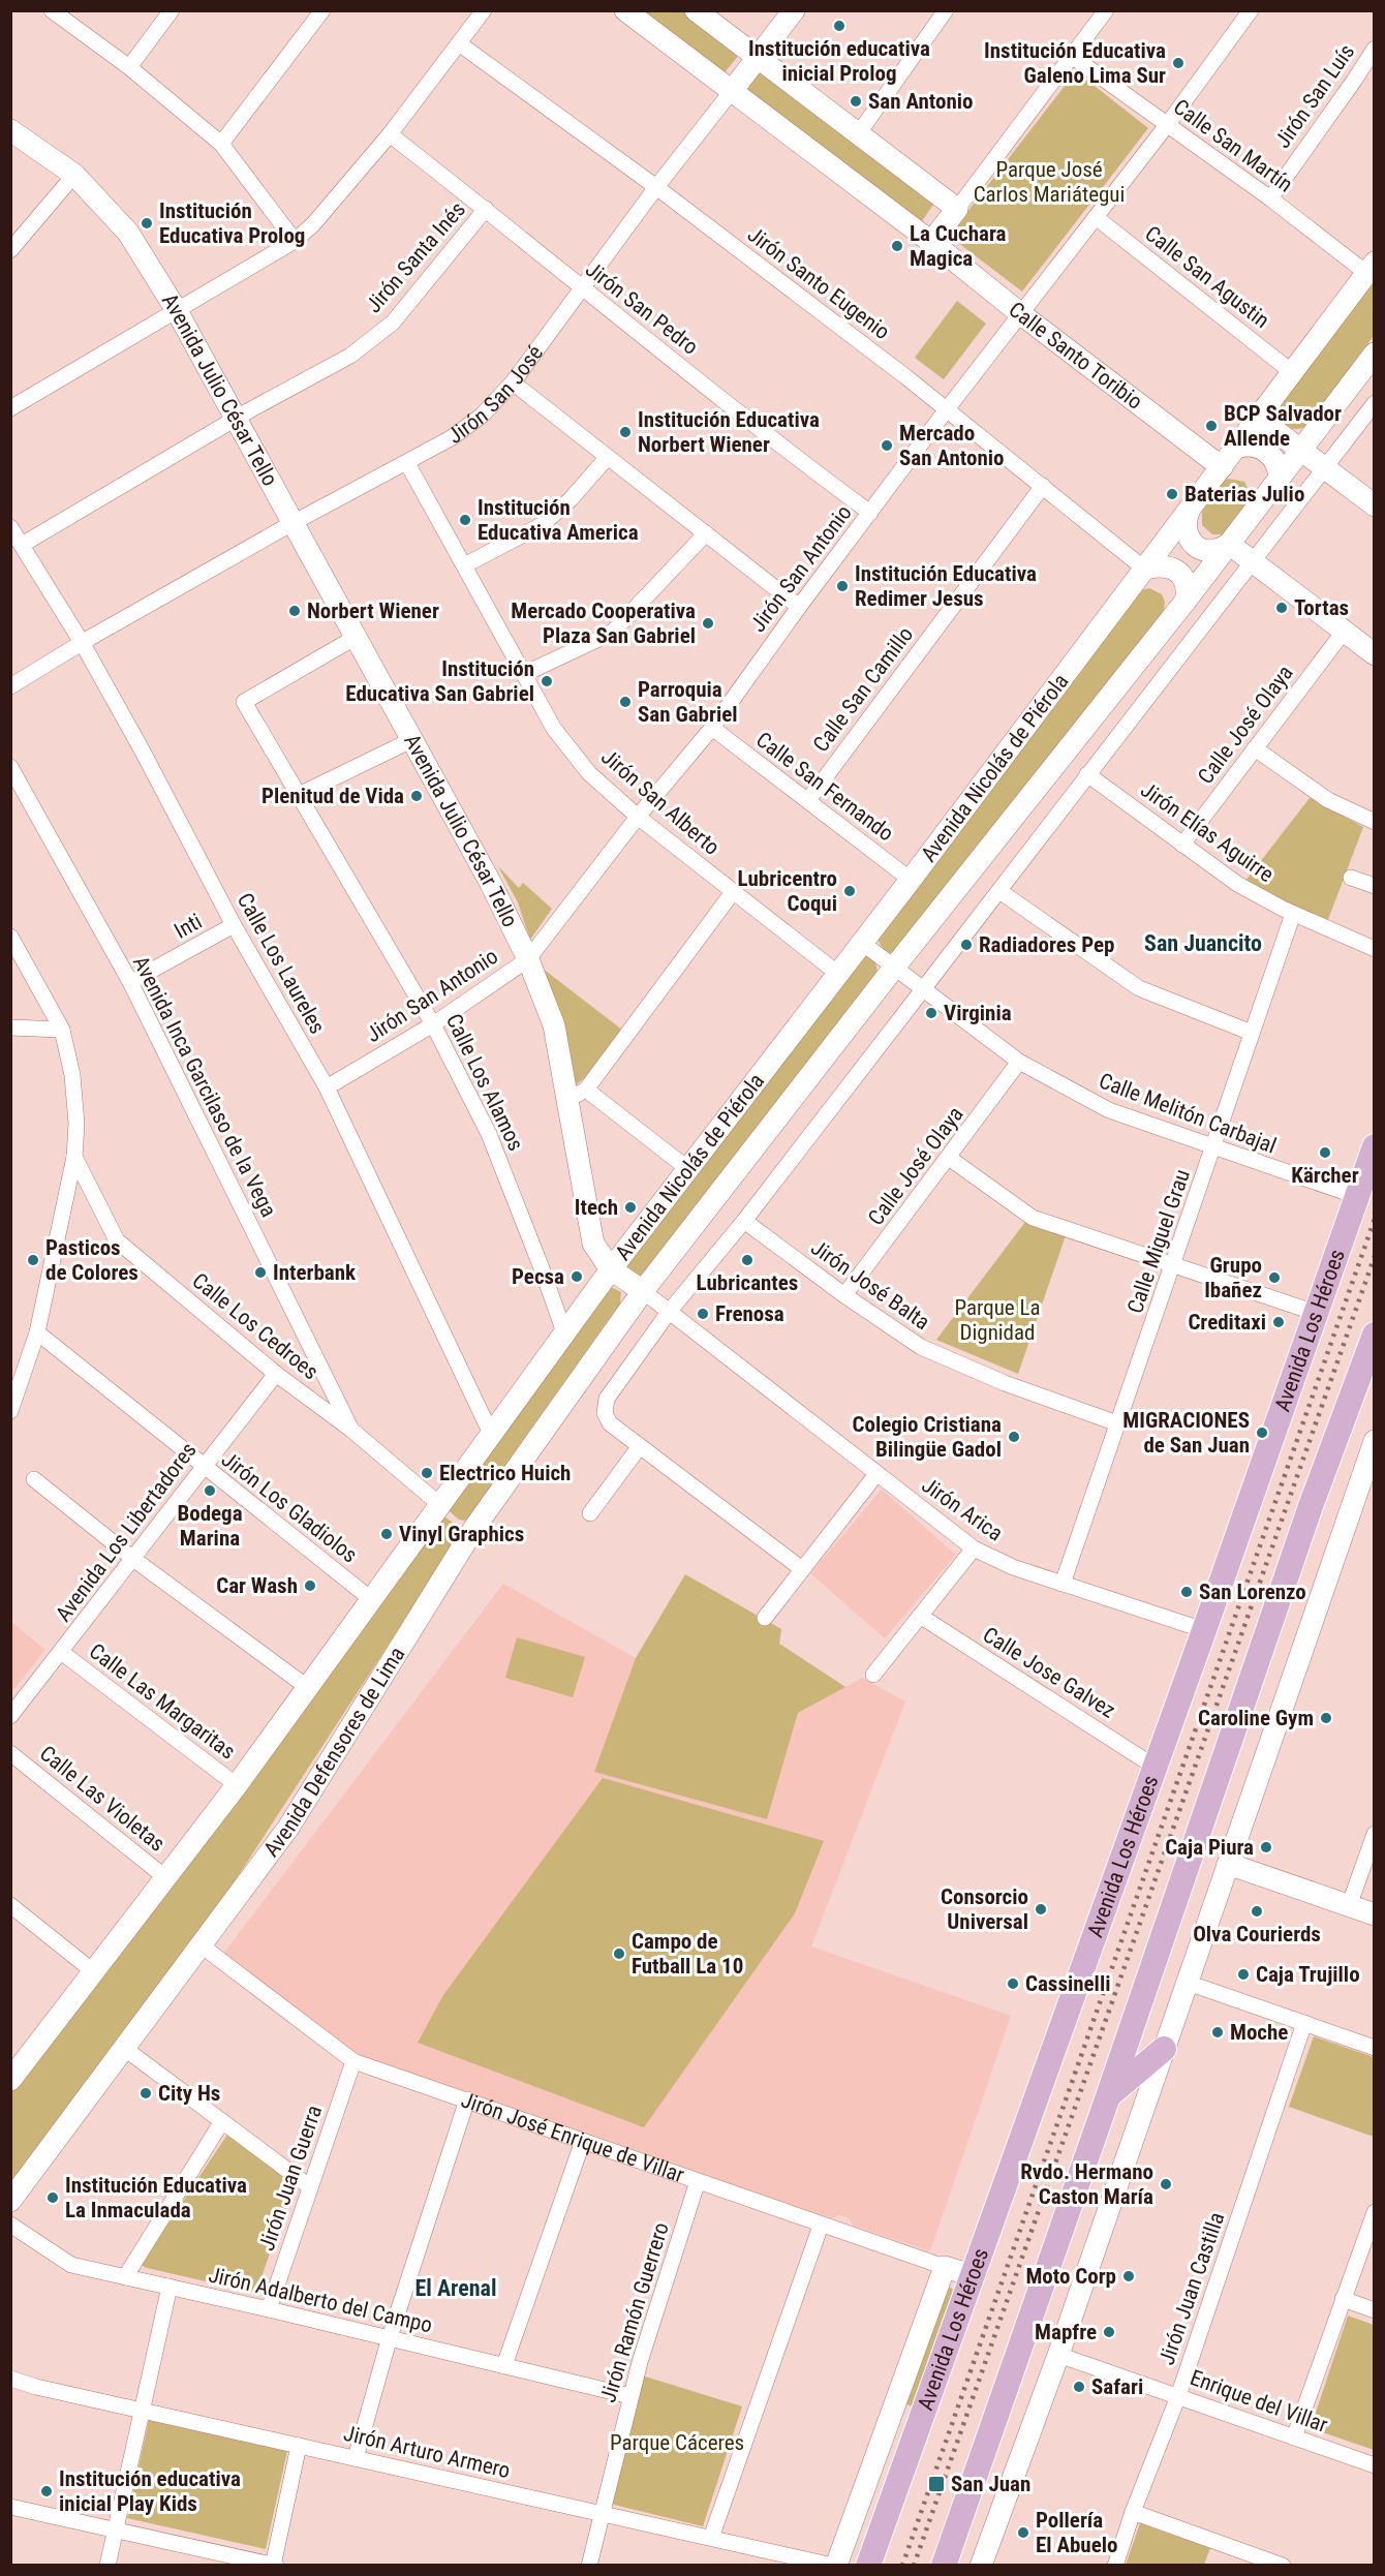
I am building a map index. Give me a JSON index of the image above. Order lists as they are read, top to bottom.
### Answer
{
  "streets": {
    "main road": [
      "Calle Santo Toribio",
      "Avenida Julio César Tello",
      "Jirón San José",
      "Avenida Nicolás de Piérola",
      "Avenida Los Héroes",
      "Avenida Defensores de Lima",
      "Jirón José Enrique de Villar"
    ],
    "street": [
      "Jirón San Luís",
      "Calle San Martín",
      "Jirón Santa Inés",
      "Calle San Agustin",
      "Jirón Santo Eugenio",
      "Jirón San Pedro",
      "Jirón San Antonio",
      "Calle San Camillo",
      "Calle José Olaya",
      "Calle San Fernando",
      "Jirón San Alberto",
      "Jirón Elías Aguirre",
      "Inti",
      "Calle Los Laureles",
      "Calle Los Alamos",
      "Avenida Inca Garcilaso de la Vega",
      "Calle Melitón Carbajal",
      "Calle Miguel Grau",
      "Jirón José Balta",
      "Calle Los Cedroes",
      "Jirón Los Gladiolos",
      "Jirón Arica",
      "Avenida Los Libertadores",
      "Calle Jose Galvez",
      "Calle Las Margaritas",
      "Calle Las Violetas",
      "Jirón Juan Guerra",
      "Jirón Juan Castilla",
      "Jirón Adalberto del Campo",
      "Jirón Ramón Guerrero",
      "Enrique del Villar",
      "Jirón Arturo Armero"
    ]
  },
  "crossings": [
    ["Jirón San Luís", "Calle San Martín"],
    ["Calle San Martín", "Jirón San Antonio"],
    ["Calle San Martín", "Avenida Nicolás de Piérola"],
    ["Jirón Santa Inés", "Jirón San Pedro"],
    ["Jirón Santa Inés", "Avenida Julio César Tello"],
    ["Jirón Santa Inés", "Calle Los Laureles"],
    ["Calle San Agustin", "Jirón San Antonio"],
    ["Calle San Agustin", "Avenida Nicolás de Piérola"],
    ["Jirón Santo Eugenio", "Jirón San José"],
    ["Jirón Santo Eugenio", "Jirón San Antonio"],
    ["Jirón Santo Eugenio", "Calle San Camillo"],
    ["Jirón Santo Eugenio", "Avenida Nicolás de Piérola"],
    ["Jirón San Pedro", "Jirón San José"],
    ["Jirón San Pedro", "Jirón San Antonio"],
    ["Calle Santo Toribio", "Jirón San José"],
    ["Calle Santo Toribio", "Jirón San Antonio"],
    ["Calle Santo Toribio", "Avenida Nicolás de Piérola"],
    ["Avenida Julio César Tello", "Jirón San José"],
    ["Avenida Julio César Tello", "Jirón San Antonio"],
    ["Avenida Julio César Tello", "Avenida Nicolás de Piérola"],
    ["Avenida Julio César Tello", "Calle Los Alamos"],
    ["Avenida Julio César Tello", "Jirón Arica"],
    ["Avenida Julio César Tello", "Avenida Defensores de Lima"],
    ["Jirón San José", "Jirón San Alberto"],
    ["Jirón San José", "Calle Los Laureles"],
    ["Jirón San Antonio", "Calle San Fernando"],
    ["Jirón San Antonio", "Jirón San Alberto"],
    ["Jirón San Antonio", "Calle Los Laureles"],
    ["Jirón San Antonio", "Calle Los Alamos"],
    ["Calle San Camillo", "Calle San Fernando"],
    ["Calle José Olaya", "Jirón Elías Aguirre"],
    ["Calle José Olaya", "Calle Melitón Carbajal"],
    ["Calle José Olaya", "Jirón José Balta"],
    ["Avenida Nicolás de Piérola", "Calle San Fernando"],
    ["Avenida Nicolás de Piérola", "Jirón San Alberto"],
    ["Avenida Nicolás de Piérola", "Calle Melitón Carbajal"],
    ["Avenida Nicolás de Piérola", "Jirón Arica"],
    ["Avenida Nicolás de Piérola", "Avenida Defensores de Lima"],
    ["Jirón Elías Aguirre", "Calle Miguel Grau"],
    ["Inti", "Calle Los Laureles"],
    ["Inti", "Avenida Inca Garcilaso de la Vega"],
    ["Avenida Inca Garcilaso de la Vega", "Calle Los Cedroes"],
    ["Calle Melitón Carbajal", "Calle Miguel Grau"],
    ["Calle Melitón Carbajal", "Avenida Los Héroes"],
    ["Calle Miguel Grau", "Jirón José Balta"],
    ["Calle Miguel Grau", "Jirón Arica"],
    ["Calle Los Cedroes", "Avenida Los Libertadores"],
    ["Avenida Los Héroes", "Jirón Arica"],
    ["Avenida Los Héroes", "Calle Jose Galvez"],
    ["Avenida Los Héroes", "Jirón José Enrique de Villar"],
    ["Avenida Los Héroes", "Jirón Arturo Armero"],
    ["Jirón Los Gladiolos", "Avenida Los Libertadores"],
    ["Jirón Arica", "Avenida Defensores de Lima"],
    ["Avenida Los Libertadores", "Calle Las Margaritas"],
    ["Avenida Defensores de Lima", "Jirón José Enrique de Villar"],
    ["Jirón José Enrique de Villar", "Jirón Juan Guerra"],
    ["Jirón José Enrique de Villar", "Jirón Ramón Guerrero"],
    ["Jirón Juan Guerra", "Jirón Adalberto del Campo"],
    ["Jirón Juan Castilla", "Enrique del Villar"],
    ["Jirón Adalberto del Campo", "Jirón Ramón Guerrero"],
    ["Jirón Ramón Guerrero", "Jirón Arturo Armero"]
  ],
  "districts": ["San Juancito", "El Arenal"],
  "parks": ["Parque José Carlos Mariátegui", "Parque La Dignidad", "Parque Cáceres"],
  "places": {
    "other": [
      "Institución educativa inicial Prolog",
      "Institución Educativa Galeno Lima Sur",
      "San Antonio",
      "Institución Educativa Prolog",
      "La Cuchara Magica",
      "BCP Salvador Allende",
      "Institución Educativa Norbert Wiener",
      "Mercado San Antonio",
      "Baterias Julio",
      "Institución Educativa America",
      "Institución Educativa Redimer Jesus",
      "Tortas",
      "Norbert Wiener",
      "Mercado Cooperativa Plaza San Gabriel",
      "Institución Educativa San Gabriel",
      "Parroquia San Gabriel",
      "Plenitud de Vida",
      "Lubricentro Coqui",
      "Radiadores Pep",
      "Virginia",
      "Kärcher",
      "Itech",
      "Pasticos de Colores",
      "Lubricantes",
      "Interbank",
      "Pecsa",
      "Grupo Ibañez",
      "Frenosa",
      "Creditaxi",
      "MIGRACIONES de San Juan",
      "Colegio Cristiana Bilingüe Gadol",
      "Electrico Huich",
      "Bodega Marina",
      "Vinyl Graphics",
      "Car Wash",
      "San Lorenzo",
      "Caroline Gym",
      "Caja Piura",
      "Consorcio Universal",
      "Olva Courierds",
      "Campo de Futball La 10",
      "Caja Trujillo",
      "Cassinelli",
      "Moche",
      "City Hs",
      "Rvdo. Hermano Caston María",
      "Institución Educativa La Inmaculada",
      "Moto Corp",
      "Mapfre",
      "Safari",
      "Institución educativa inicial Play Kids",
      "Pollería El Abuelo"
    ],
    "transit": ["San Juan"]
  }
}
